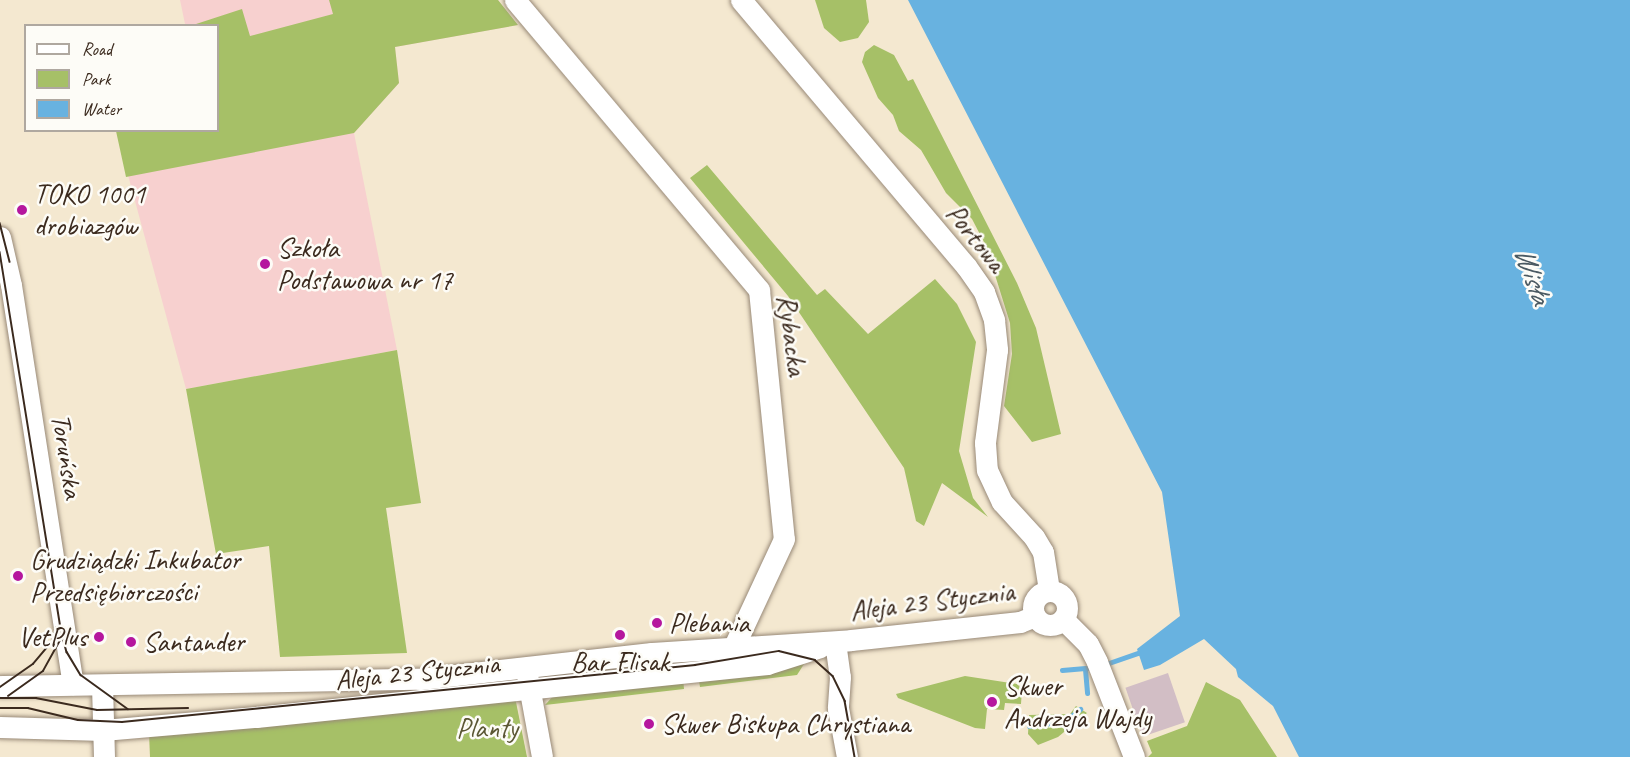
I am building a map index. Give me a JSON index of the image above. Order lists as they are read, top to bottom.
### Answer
{
  "streets": {
    "street": [
      "Portowa",
      "Rybacka",
      "Toruńska",
      "Aleja 23 Stycznia"
    ]
  },
  "crossings": [
    ["Portowa", "Aleja 23 Stycznia"],
    ["Rybacka", "Aleja 23 Stycznia"],
    ["Toruńska", "Aleja 23 Stycznia"]
  ],
  "water": ["Wisła"],
  "parks": ["Planty"],
  "places": [
    "TOKO 1001 drobiazgów",
    "Szkoła Podstawowa nr 17",
    "Grudziądzki Inkubator Przedsiębiorczości",
    "Plebania",
    "Bar Flisak",
    "VetPlus",
    "Santander",
    "Skwer Andrzeja Wajdy",
    "Skwer Biskupa Chrystiana"
  ],
  "legend": ["Road", "Park", "Water"]
}
